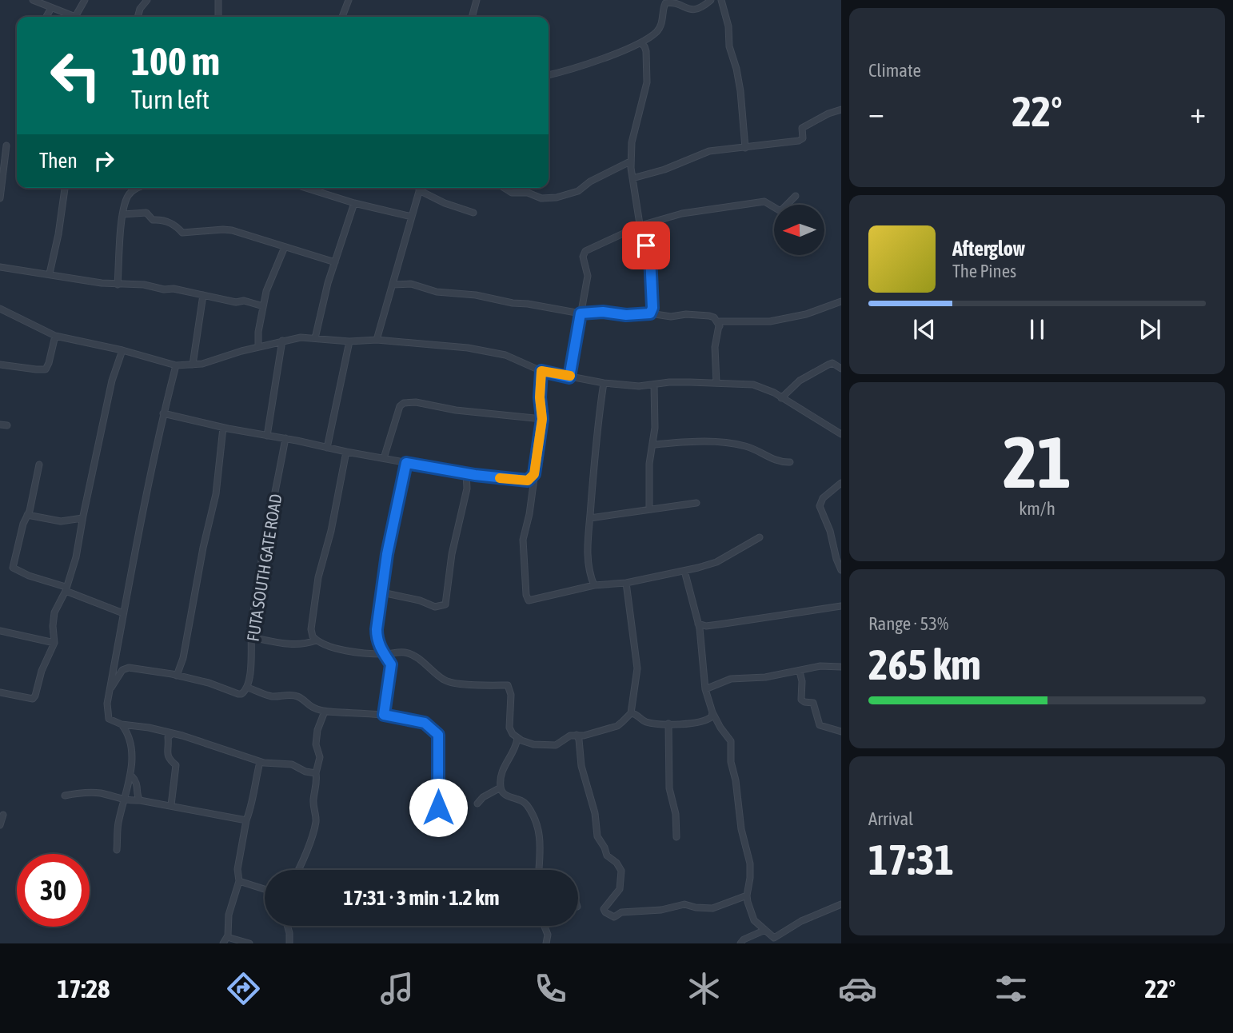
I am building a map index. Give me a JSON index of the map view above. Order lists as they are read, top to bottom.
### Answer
{
  "streets": {
    "street": ["FUTA SOUTH GATE ROAD"]
  },
  "north": "left",
  "page": {
    "tile": [
      "Climate",
      ["21", "km/h"],
      ["Range · 53%", "265 km"],
      ["Arrival", "17:31"]
    ],
    "turn": ["100 m", "Turn left"],
    "heat": ["−", "22°", "+"],
    "then": "Then",
    "song": ["Afterglow", "The Pines"],
    "limit": "30",
    "trip": "17:31 · 3 min · 1.2 km",
    "tabs": ["17:28", "22°"]
  }
}
